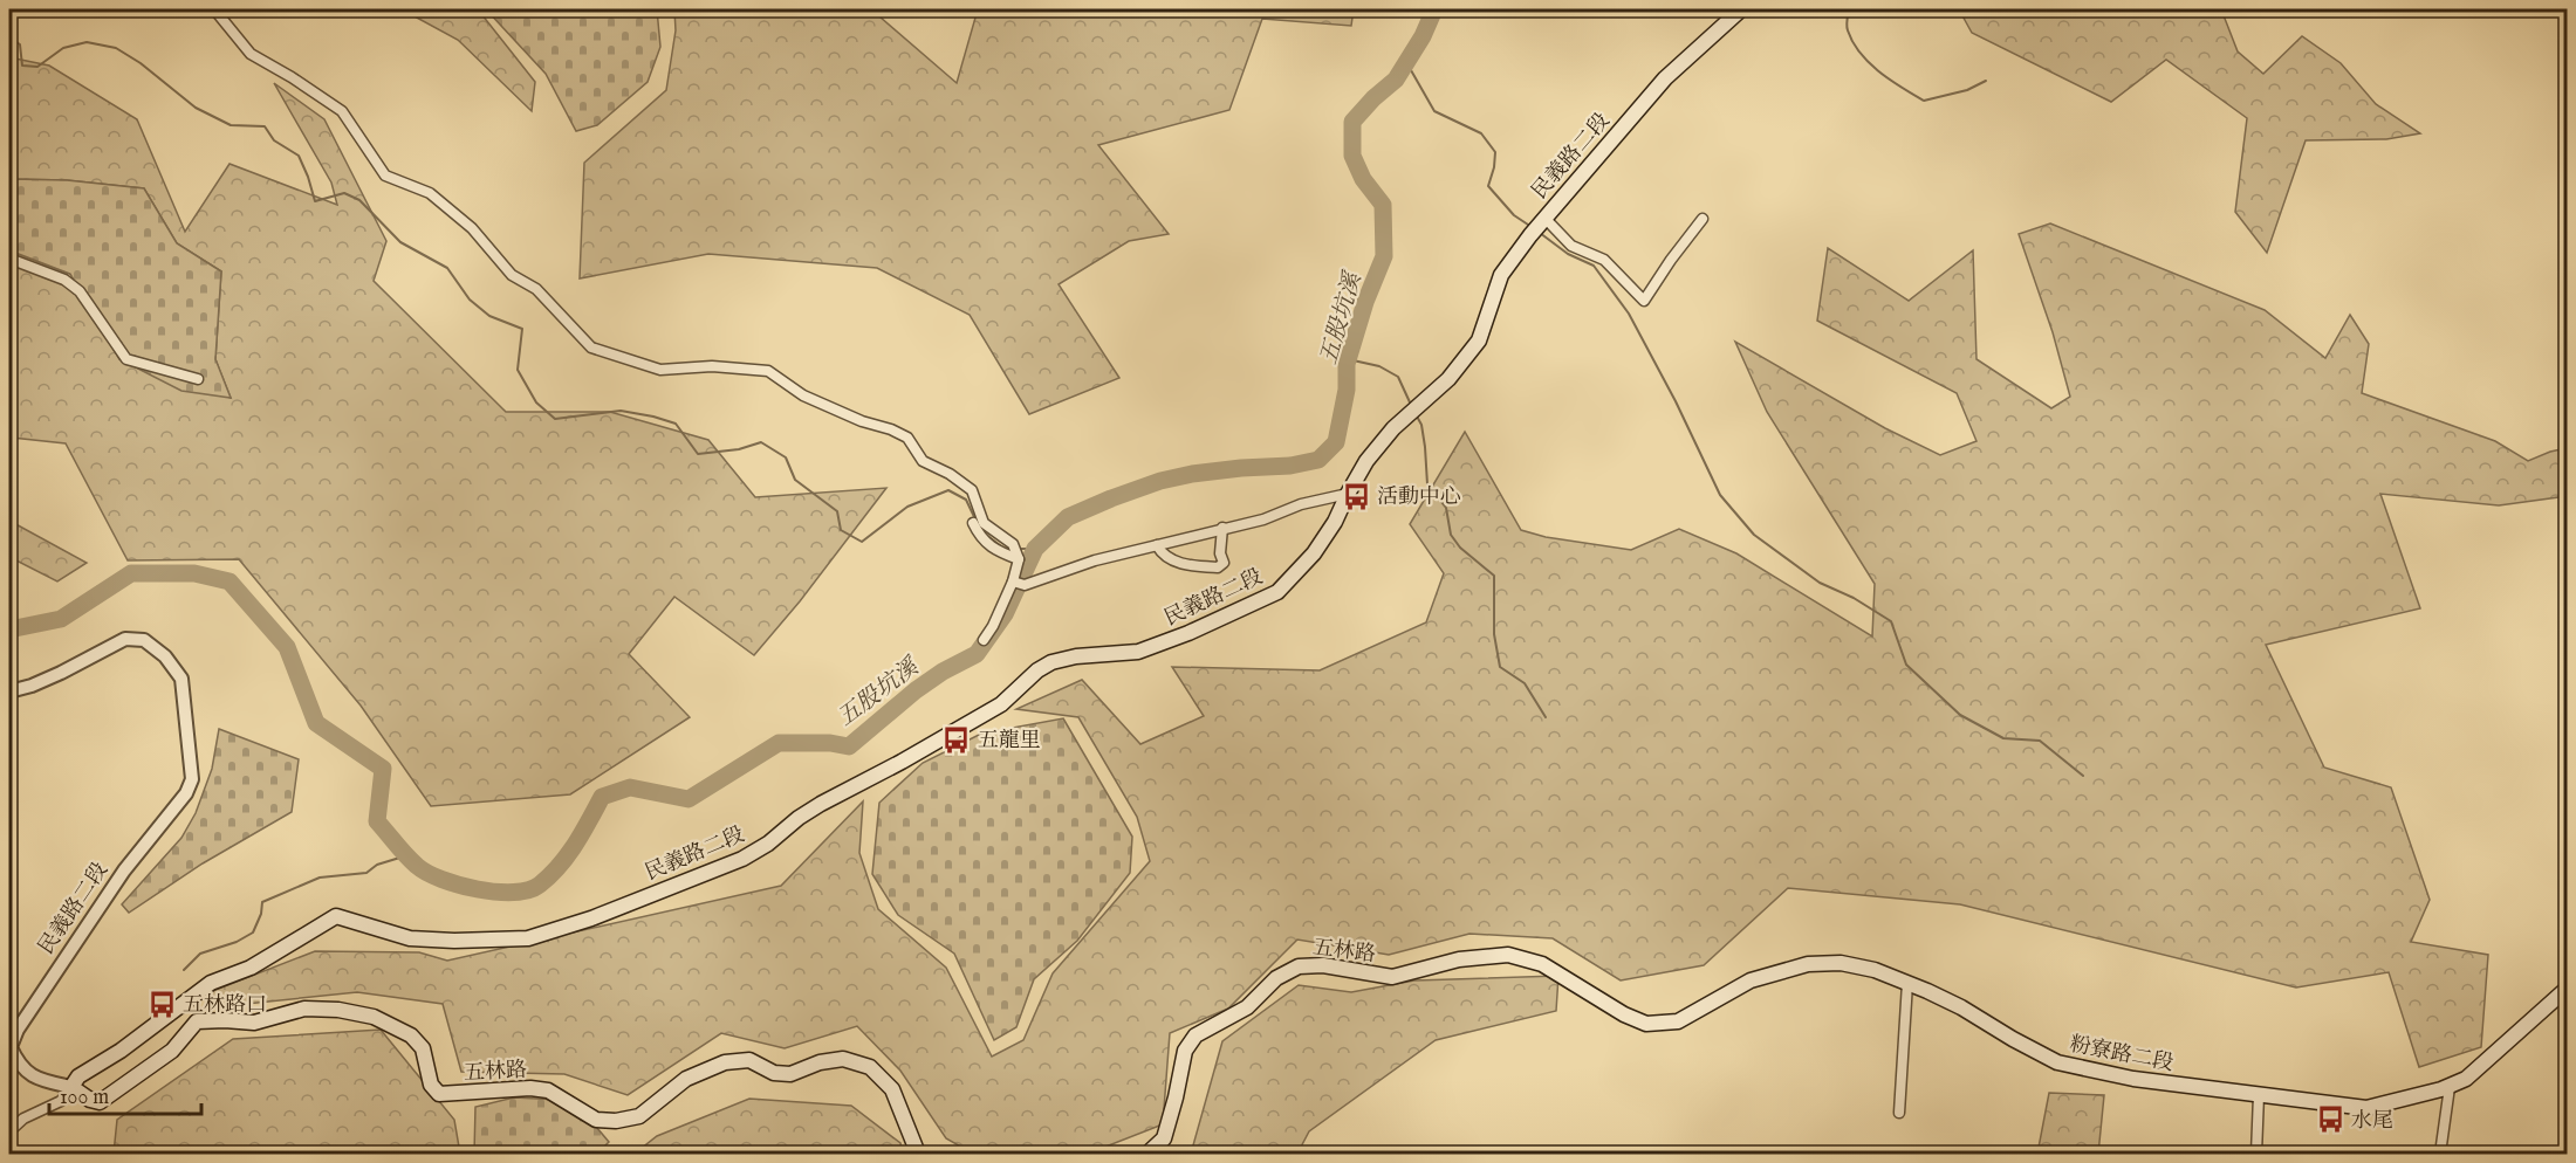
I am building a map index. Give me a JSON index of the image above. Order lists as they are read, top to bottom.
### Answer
{
  "streets": {
    "main road": ["民義路二段", "五林路", "粉寮路二段"]
  },
  "crossings": [
    ["民義路二段", "五林路"],
    ["五林路", "粉寮路二段"]
  ],
  "water": ["五股坑溪"],
  "places": {
    "bus stop": [
      "活動中心",
      "五龍里",
      "五林路口",
      "水尾"
    ]
  },
  "scale_bar": "100 m"
}
